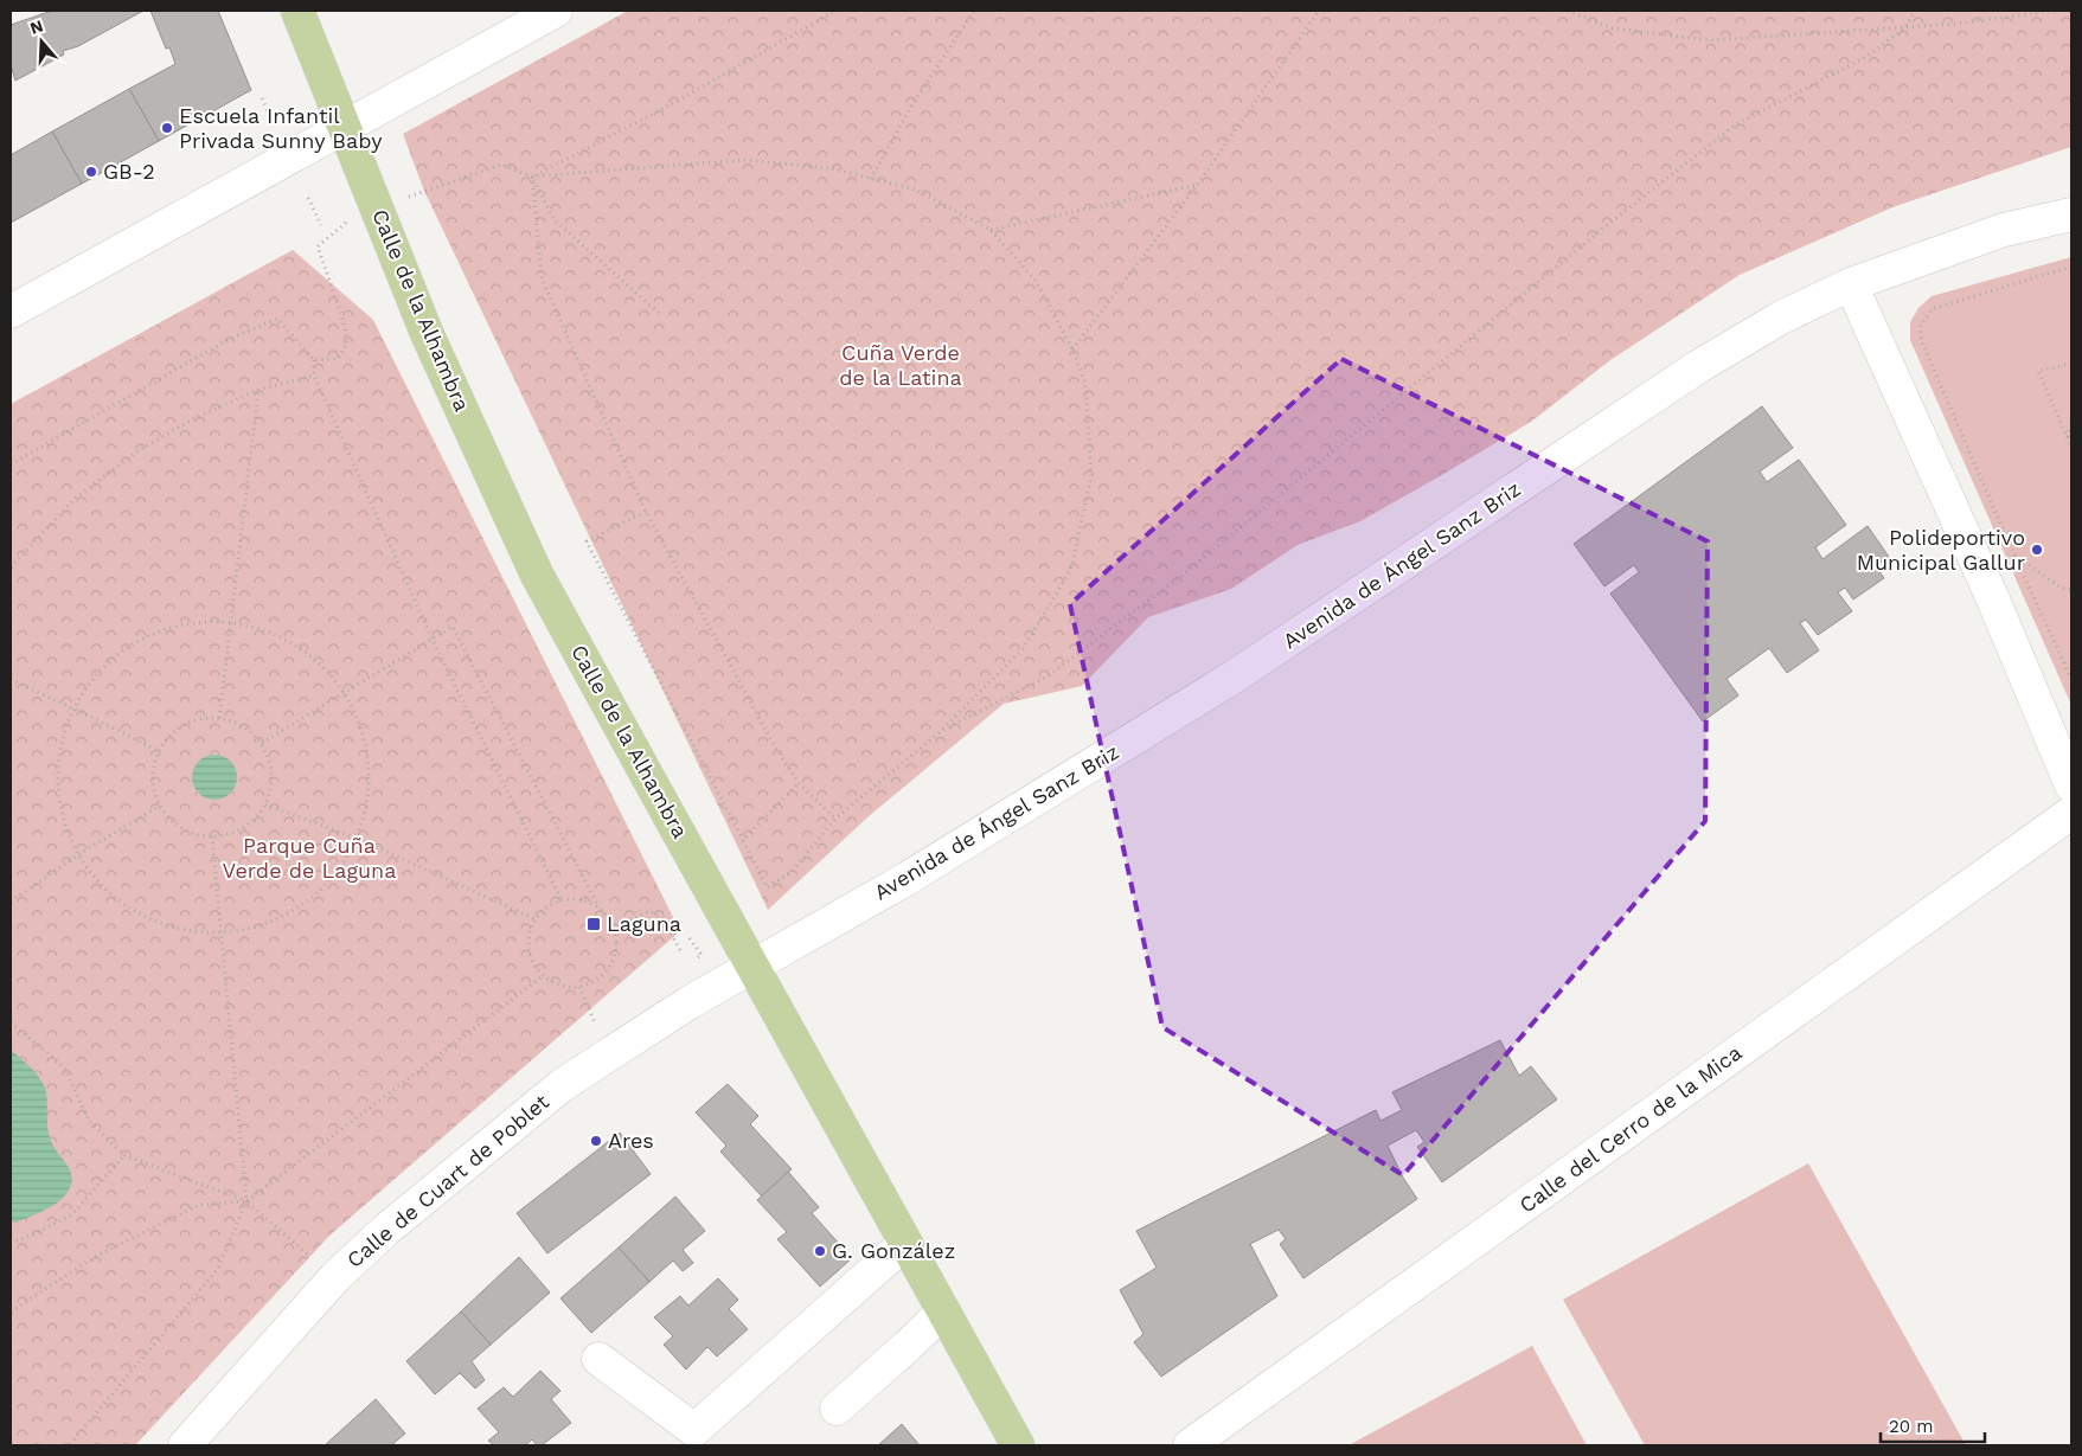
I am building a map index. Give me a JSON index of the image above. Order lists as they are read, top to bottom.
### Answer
{
  "streets": {
    "main road": ["Calle de la Alhambra"],
    "street": ["Avenida de Ángel Sanz Briz", "Calle del Cerro de la Mica", "Calle de Cuart de Poblet"]
  },
  "crossings": [
    ["Calle de la Alhambra", "Avenida de Ángel Sanz Briz"],
    ["Calle de la Alhambra", "Calle de Cuart de Poblet"],
    ["Avenida de Ángel Sanz Briz", "Calle de Cuart de Poblet"]
  ],
  "parks": ["Cuña Verde de la Latina", "Parque Cuña Verde de Laguna"],
  "places": {
    "other": [
      "Escuela Infantil Privada Sunny Baby",
      "GB-2",
      "Polideportivo Municipal Gallur",
      "Ares",
      "G. González"
    ],
    "transit": ["Laguna"]
  },
  "scale_bar": "20 m",
  "north": "top"
}
